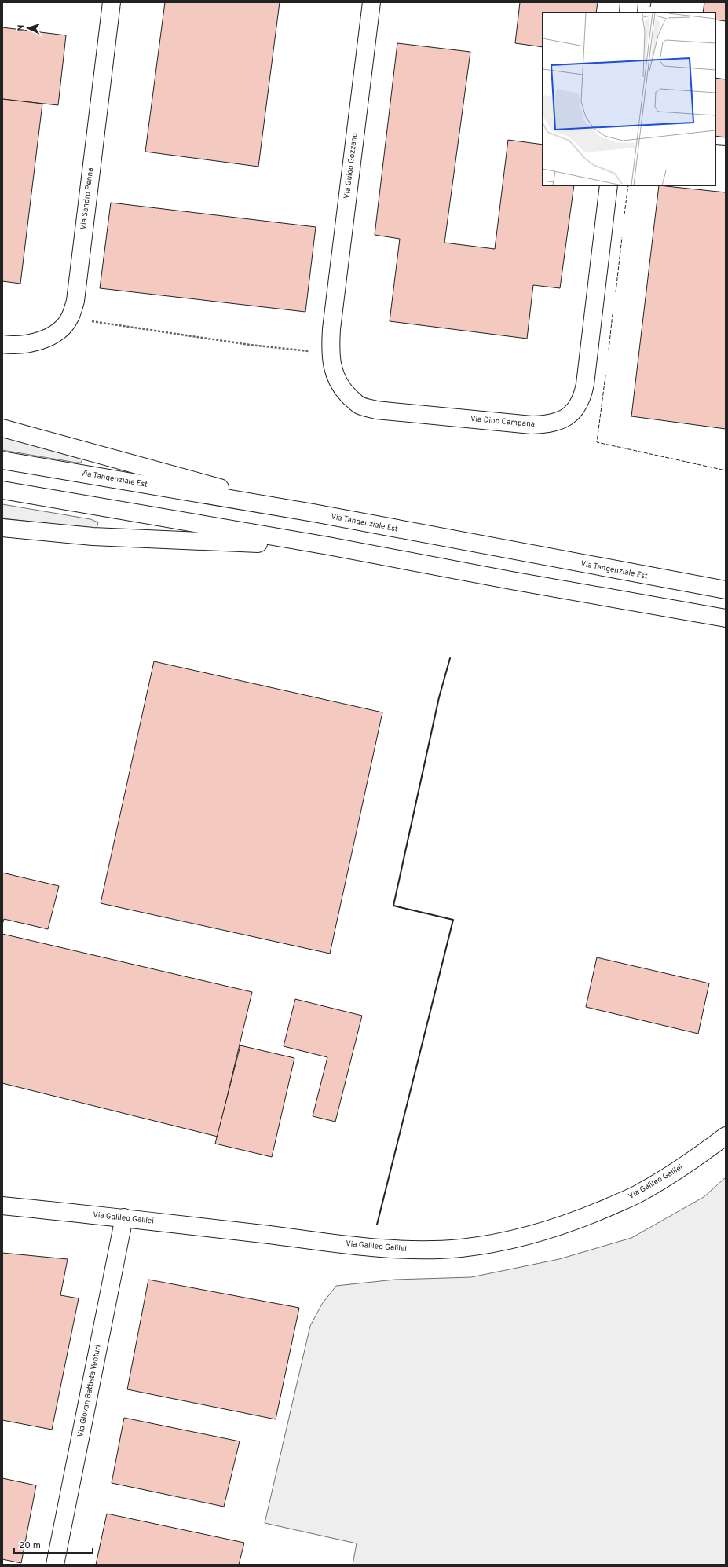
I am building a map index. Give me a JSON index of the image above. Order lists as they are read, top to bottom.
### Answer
{
  "streets": {
    "street": [
      "Via Guido Gozzano",
      "Via Sandro Penna",
      "Via Dino Campana",
      "Via Tangenziale Est",
      "Via Galileo Galilei",
      "Via Giovan Battista Venturi"
    ]
  },
  "crossings": [
    ["Via Guido Gozzano", "Via Dino Campana"],
    ["Via Galileo Galilei", "Via Giovan Battista Venturi"]
  ],
  "scale_bar": "20 m",
  "north": "left"
}
